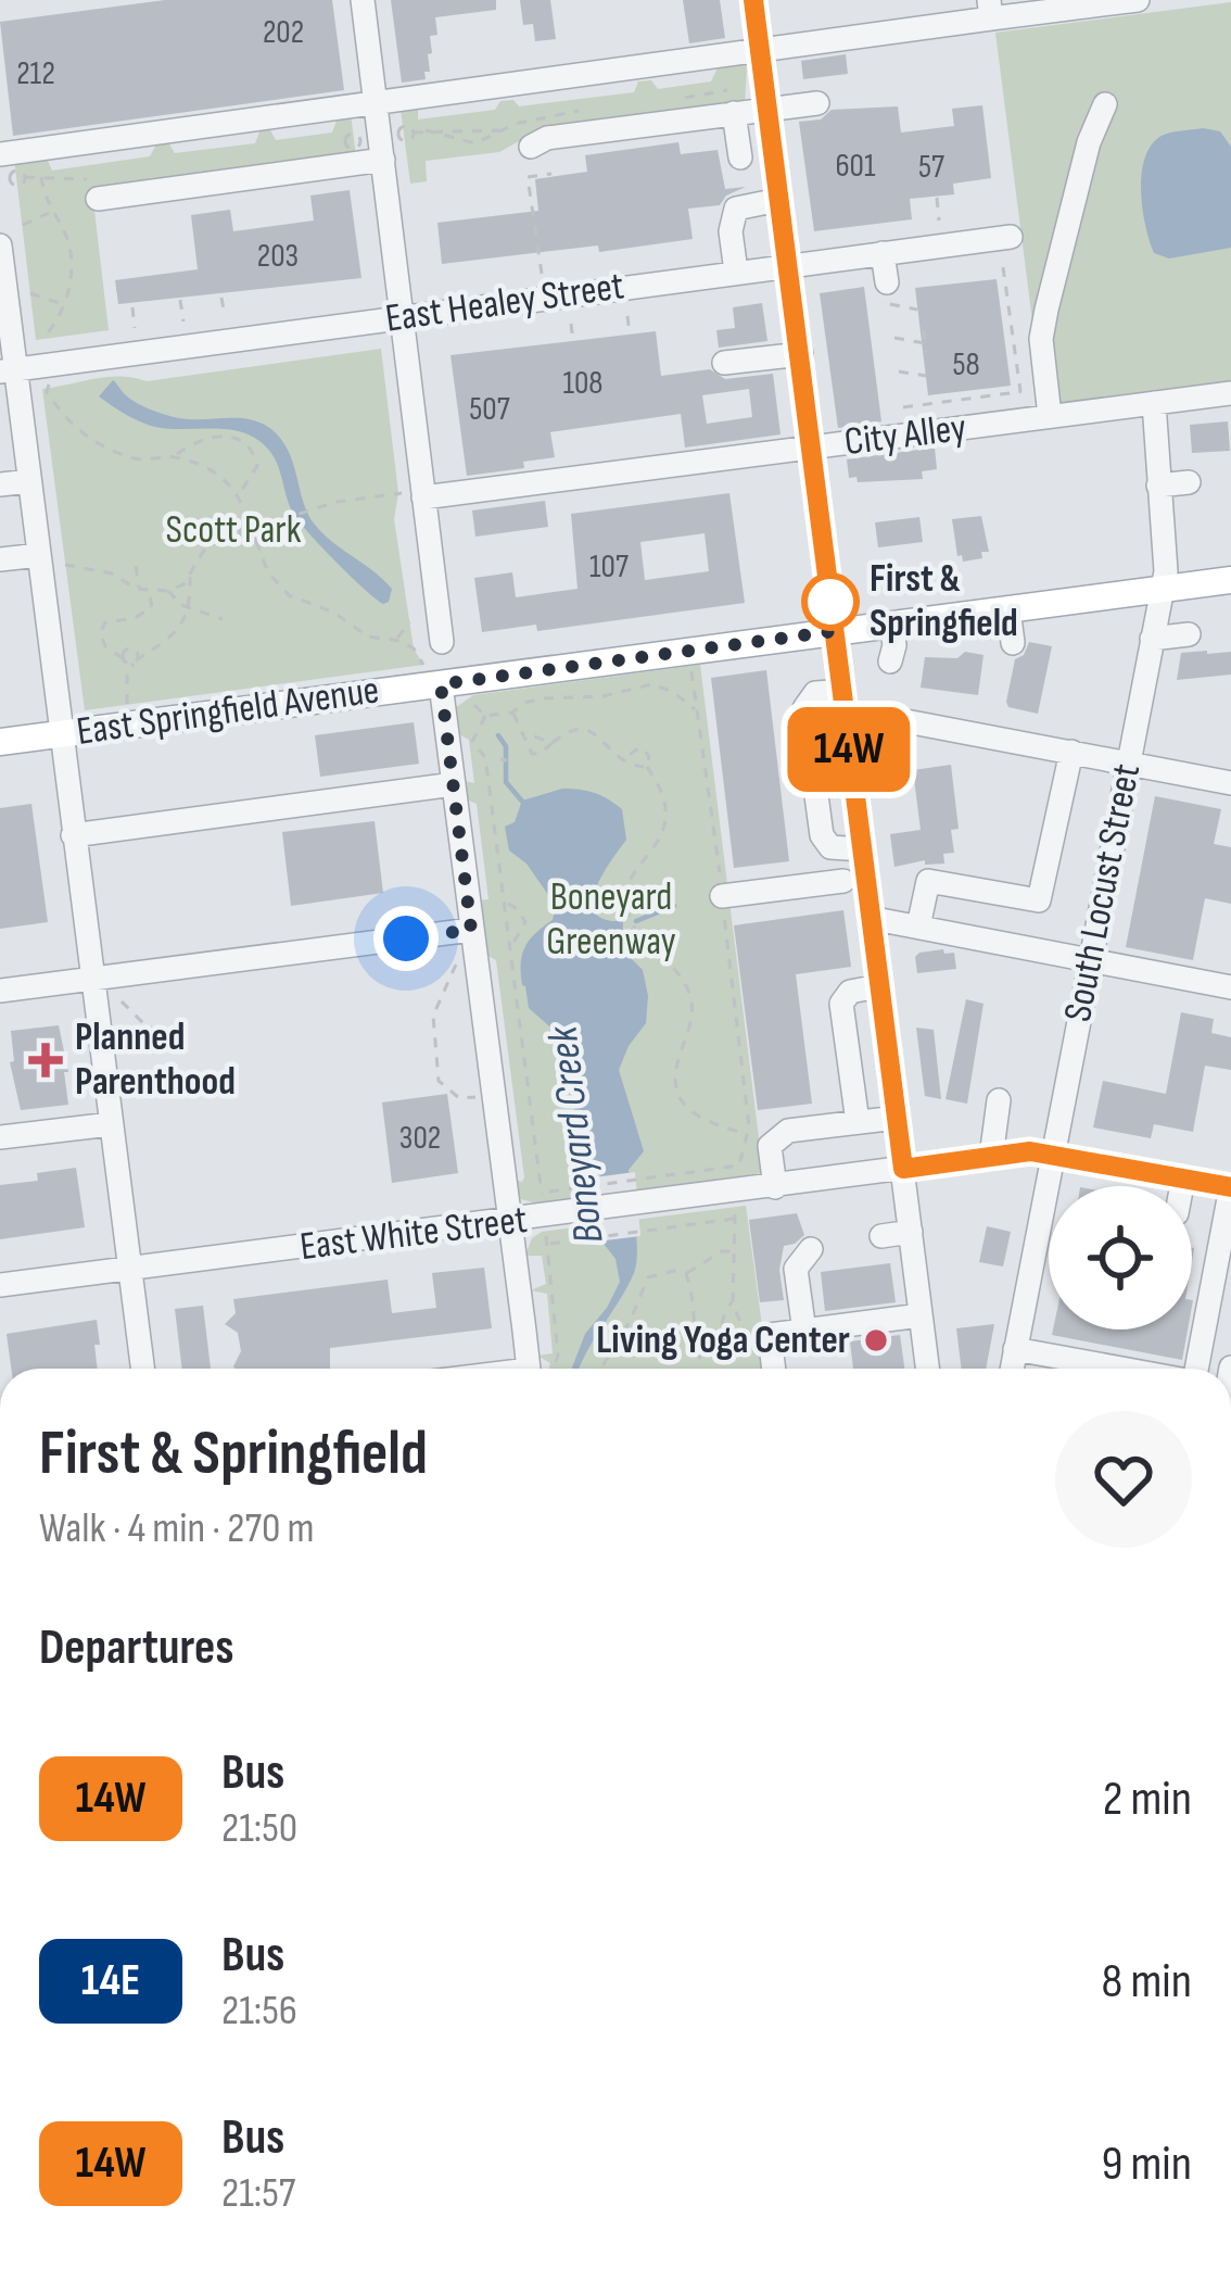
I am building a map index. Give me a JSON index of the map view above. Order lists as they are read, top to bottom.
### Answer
{
  "streets": {
    "main road": ["East Springfield Avenue"],
    "street": [
      "East Healey Street",
      "City Alley",
      "South Locust Street",
      "East White Street"
    ]
  },
  "crossings": [
    ["City Alley", "South Locust Street"],
    ["East Springfield Avenue", "South Locust Street"],
    ["South Locust Street", "East White Street"]
  ],
  "water": ["Boneyard Creek"],
  "parks": ["Scott Park", "Boneyard Greenway"],
  "places": {
    "other": ["First & Springfield", "Living Yoga Center"],
    "health": ["Planned Parenthood"]
  },
  "lines": ["bus line 14W"],
  "house_numbers": [
    "202",
    "212",
    "601",
    "57",
    "203",
    "58",
    "108",
    "507",
    "107",
    "302"
  ],
  "page": {
    "on_map": "14W",
    "heading": [
      ["First & Springfield", "Walk · 4 min · 270 m"],
      "Departures"
    ],
    "list": [
      {
        "mark": "14W",
        "name": "Bus",
        "note": "21:50",
        "value": "2 min"
      },
      {
        "mark": "14E",
        "name": "Bus",
        "note": "21:56",
        "value": "8 min"
      },
      {
        "mark": "14W",
        "name": "Bus",
        "note": "21:57",
        "value": "9 min"
      }
    ]
  }
}
